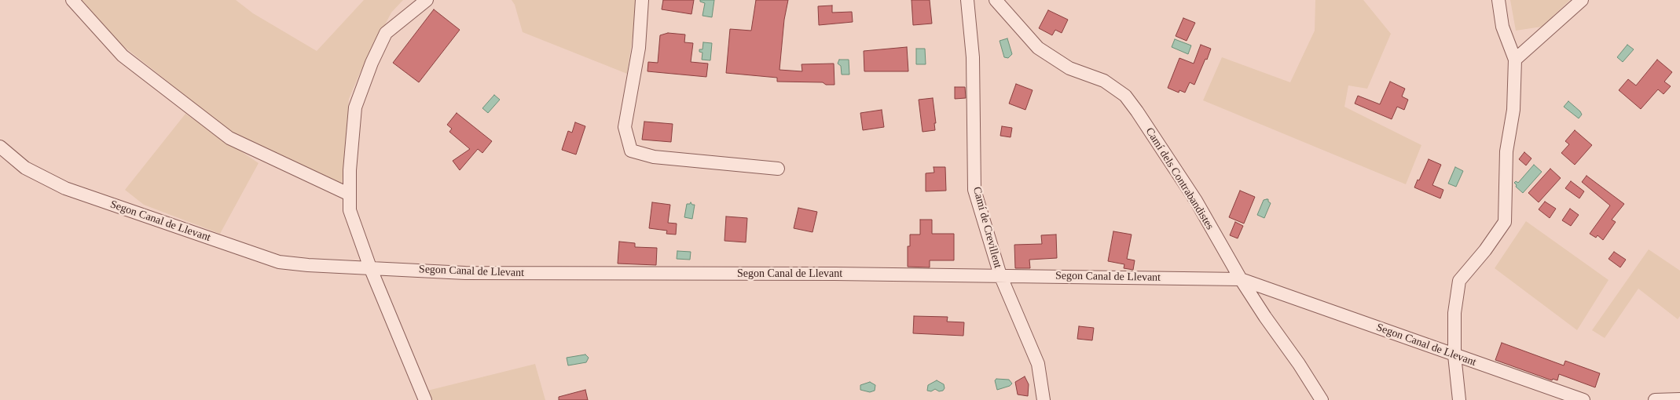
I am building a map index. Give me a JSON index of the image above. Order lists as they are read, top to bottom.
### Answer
{
  "streets": {
    "street": ["Camí dels Contrabandistes", "Segon Canal de Llevant", "Camí de Crevillent"]
  },
  "crossings": [
    ["Camí dels Contrabandistes", "Segon Canal de Llevant"],
    ["Segon Canal de Llevant", "Camí de Crevillent"]
  ]
}
